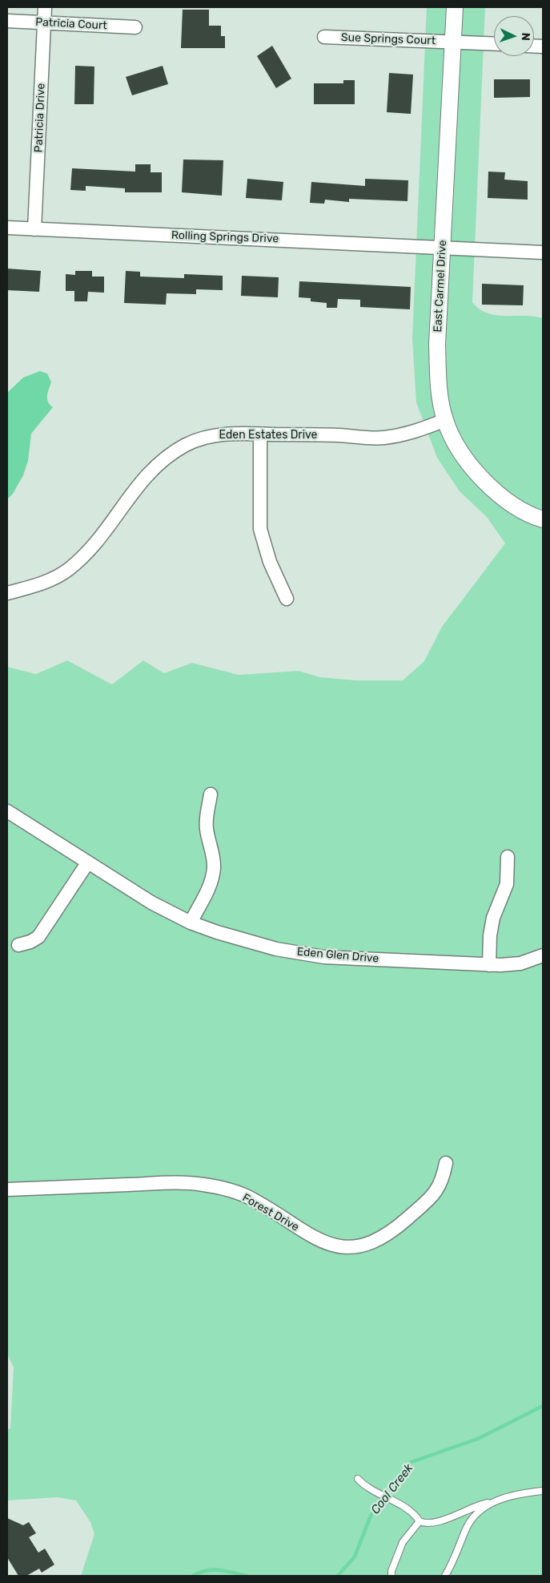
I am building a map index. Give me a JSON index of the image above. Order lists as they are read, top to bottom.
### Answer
{
  "streets": {
    "street": [
      "Patricia Court",
      "Sue Springs Court",
      "Patricia Drive",
      "Rolling Springs Drive",
      "East Carmel Drive",
      "Eden Estates Drive",
      "Eden Glen Drive",
      "Forest Drive"
    ]
  },
  "crossings": [
    ["Patricia Court", "Patricia Drive"],
    ["Sue Springs Court", "East Carmel Drive"],
    ["Patricia Drive", "Rolling Springs Drive"],
    ["Rolling Springs Drive", "East Carmel Drive"],
    ["East Carmel Drive", "Eden Estates Drive"]
  ],
  "water": ["Cool Creek"],
  "north": "right"
}
